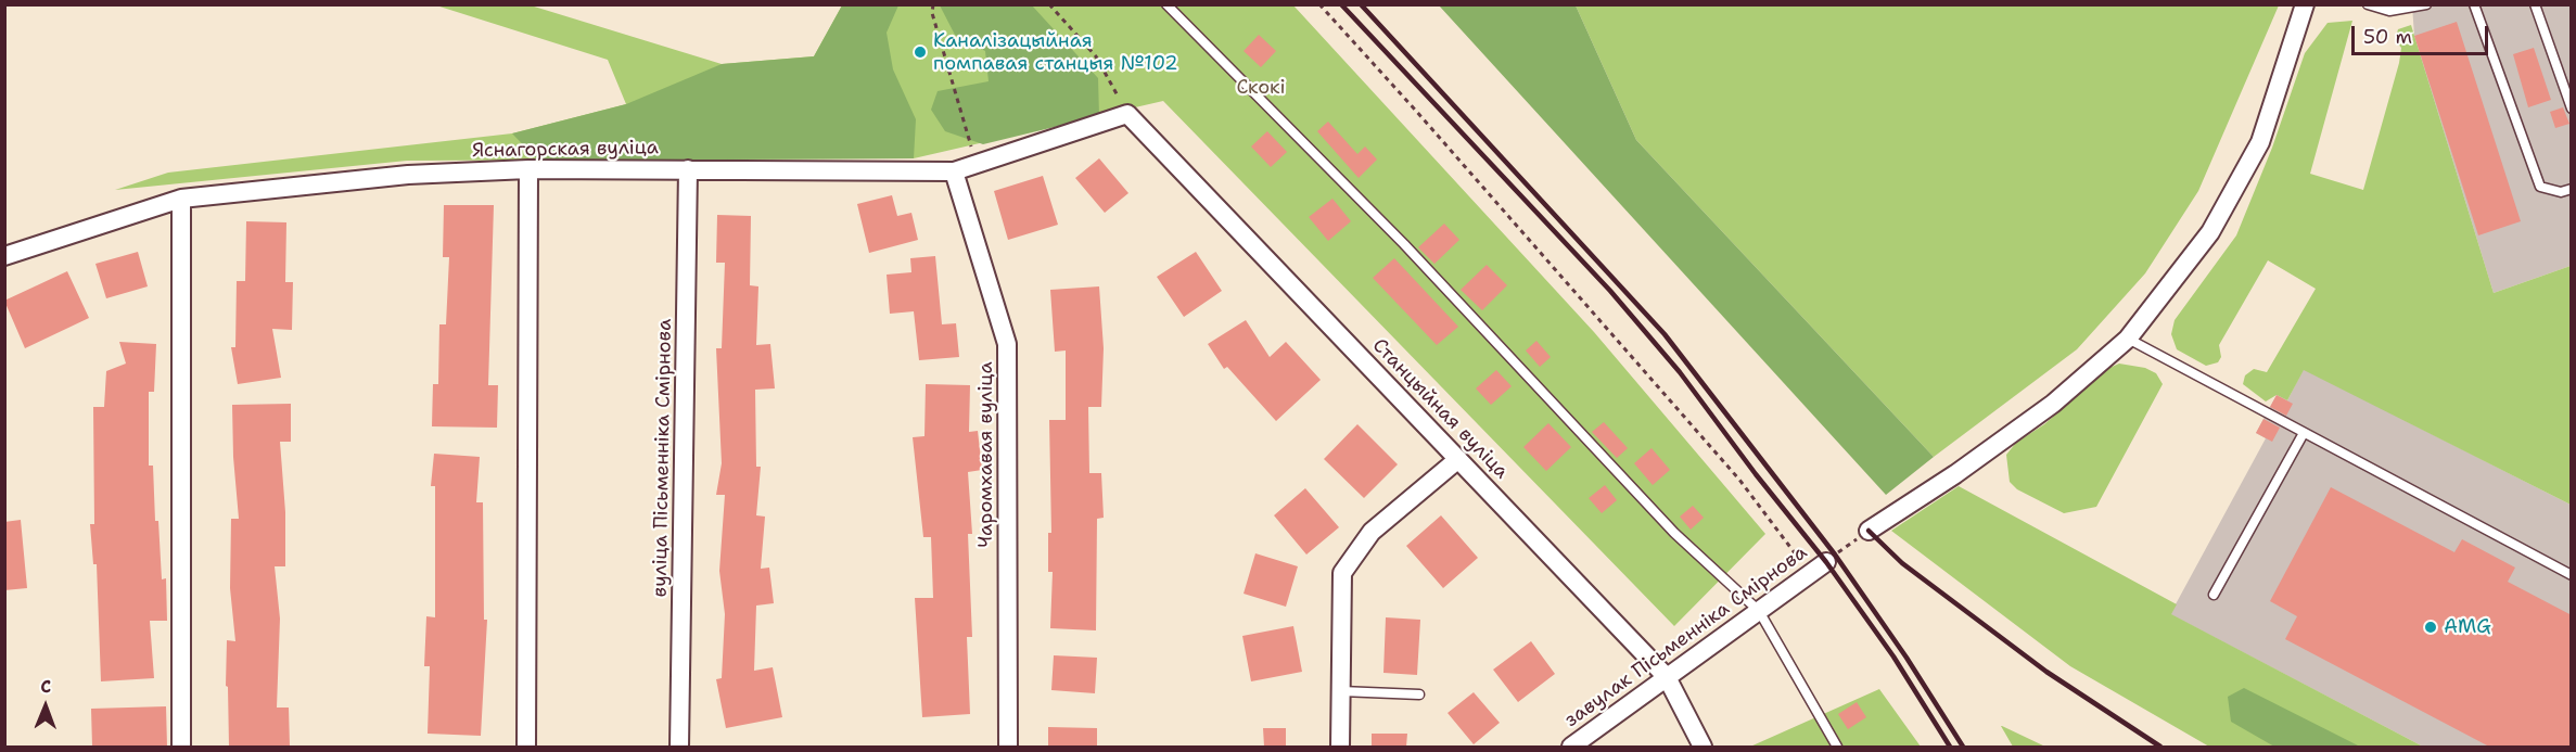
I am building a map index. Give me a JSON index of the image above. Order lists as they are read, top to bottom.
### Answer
{
  "streets": {
    "street": [
      "Яснагорская вуліца",
      "Станцыйная вуліца",
      "Чаромхавая вуліца",
      "вуліца Пісьменніка Смірнова",
      "завулак Пісьменніка Смірнова"
    ]
  },
  "crossings": [
    ["Яснагорская вуліца", "Станцыйная вуліца"],
    ["Яснагорская вуліца", "Чаромхавая вуліца"],
    ["Яснагорская вуліца", "вуліца Пісьменніка Смірнова"],
    ["Станцыйная вуліца", "завулак Пісьменніка Смірнова"]
  ],
  "parks": ["Скокі"],
  "places": ["Каналізацыйная помпавая станцыя №102", "AMG"],
  "scale_bar": "50 m",
  "north": "top"
}
